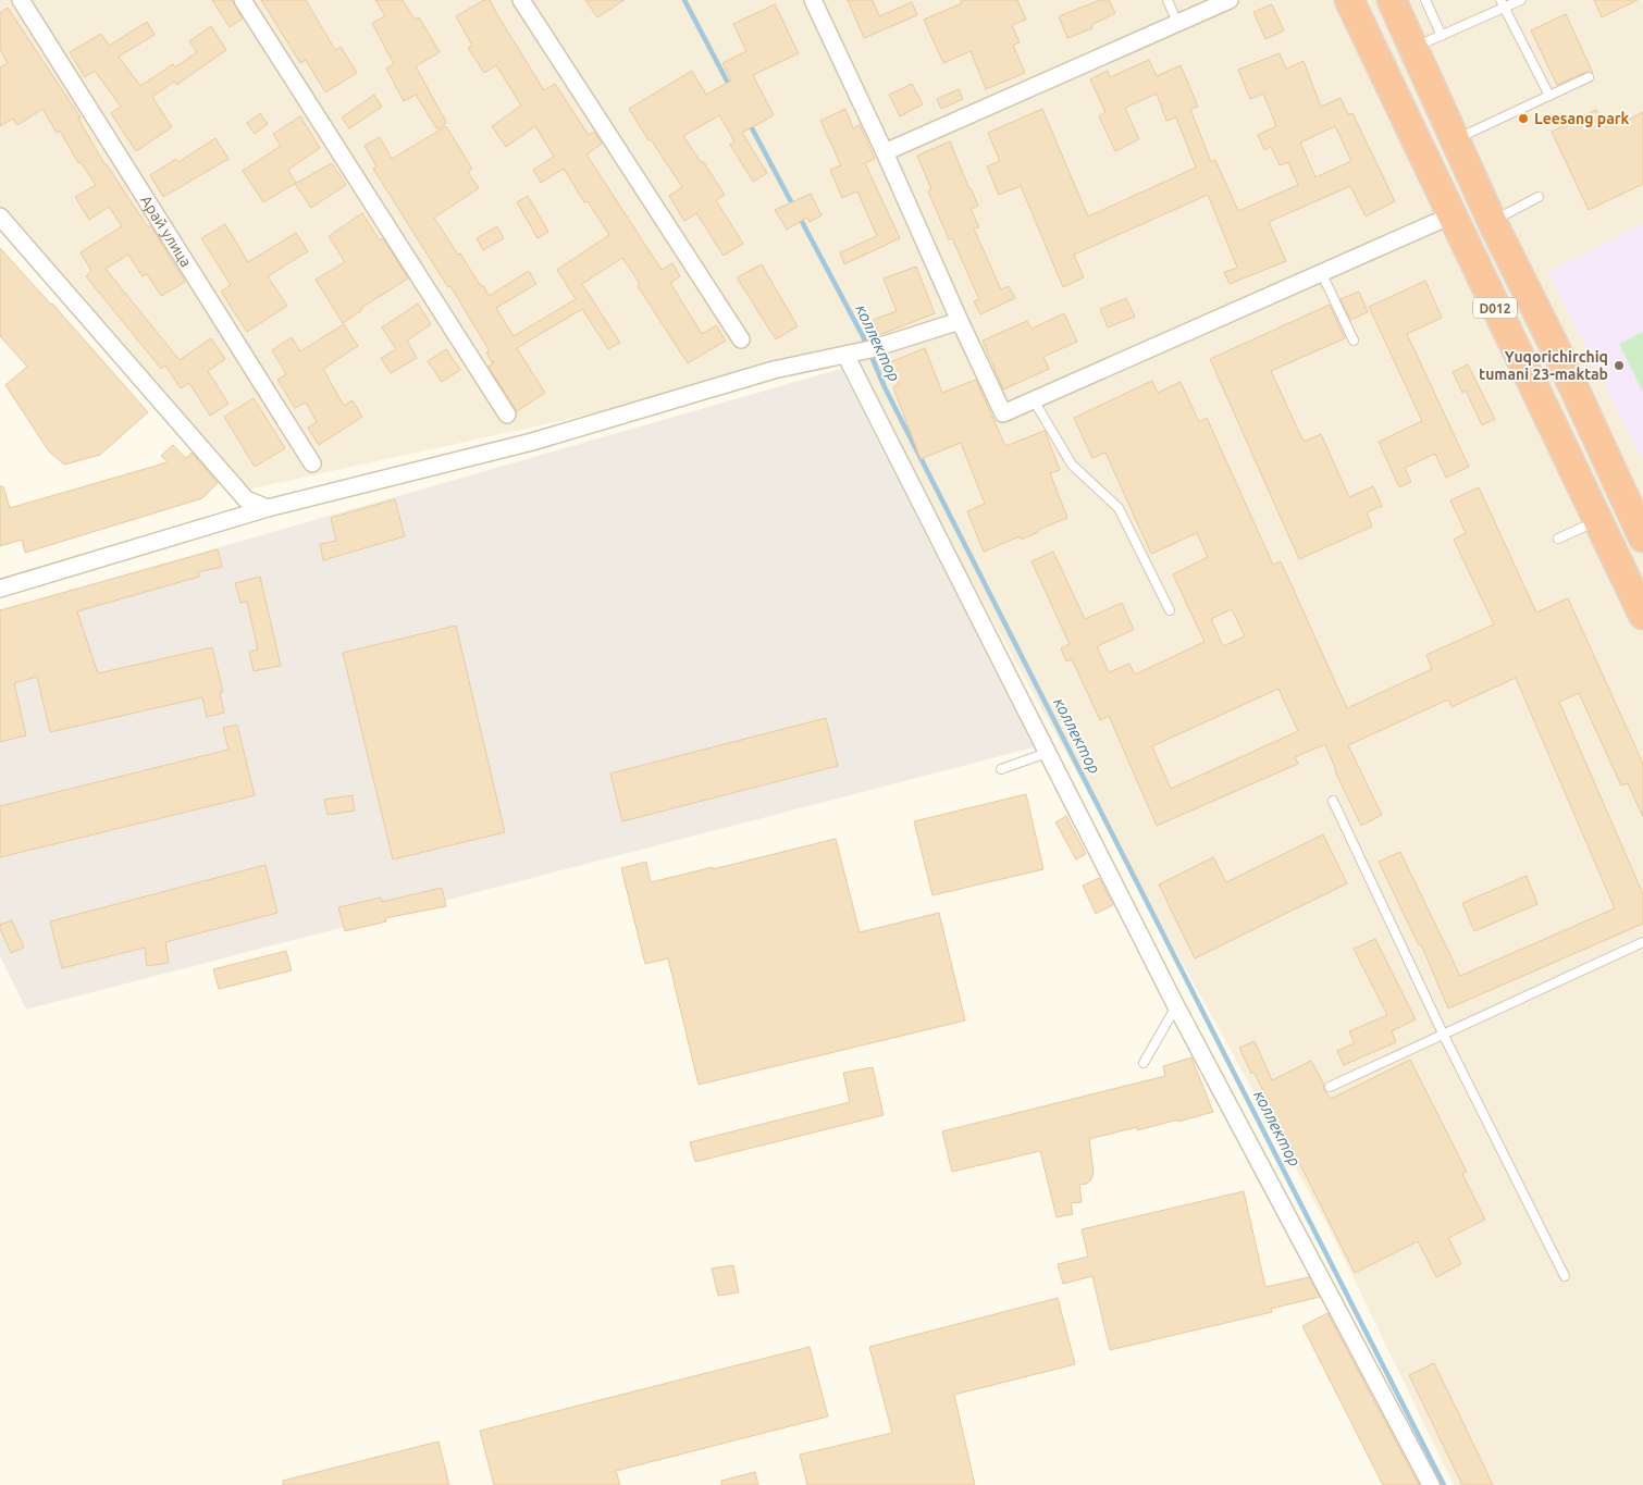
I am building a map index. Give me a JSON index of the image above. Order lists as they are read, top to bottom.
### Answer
{
  "streets": {
    "highway": ["D012"],
    "street": ["Арай улица"]
  },
  "water": ["коллектор"],
  "places": ["Leesang park", "Yuqorichirchiq tumani 23-maktab"]
}
